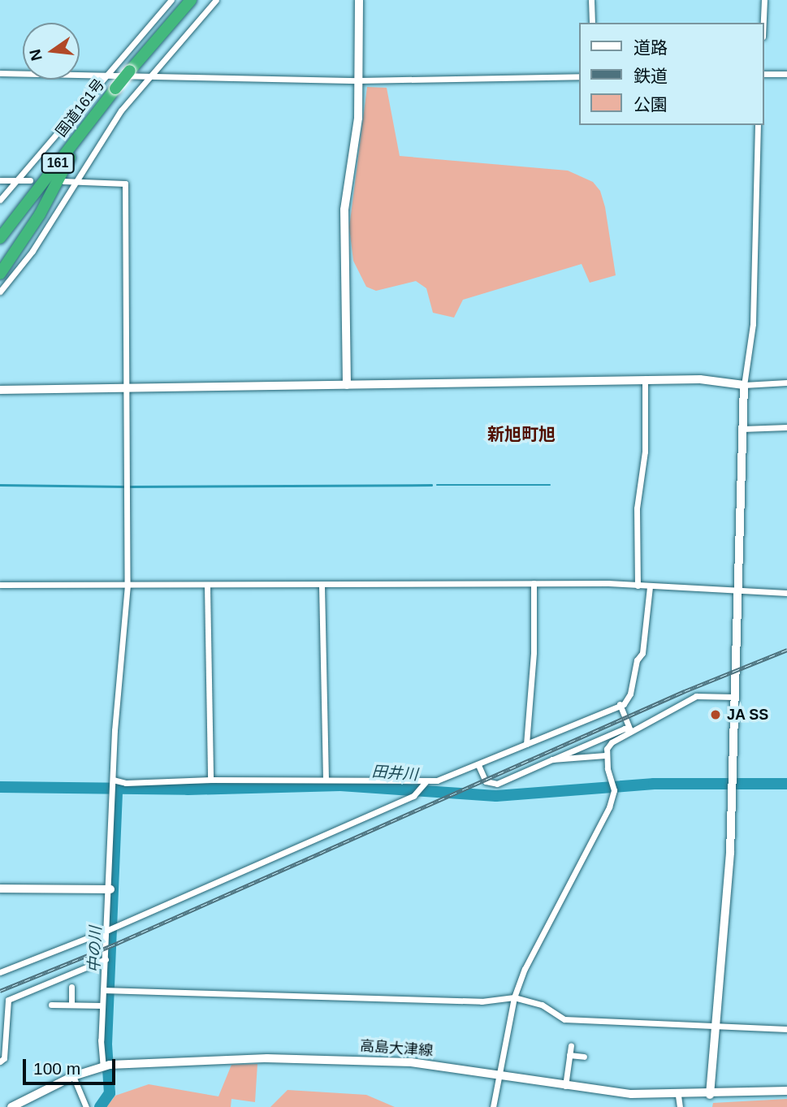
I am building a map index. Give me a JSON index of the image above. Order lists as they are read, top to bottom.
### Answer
{
  "streets": {
    "highway": ["国道161号", "161"],
    "street": ["高島大津線"]
  },
  "districts": ["新旭町旭"],
  "water": ["田井川", "中の川"],
  "places": ["JA SS"],
  "legend": ["道路", "鉄道", "公園"],
  "scale_bar": "100 m",
  "north": "left"
}
